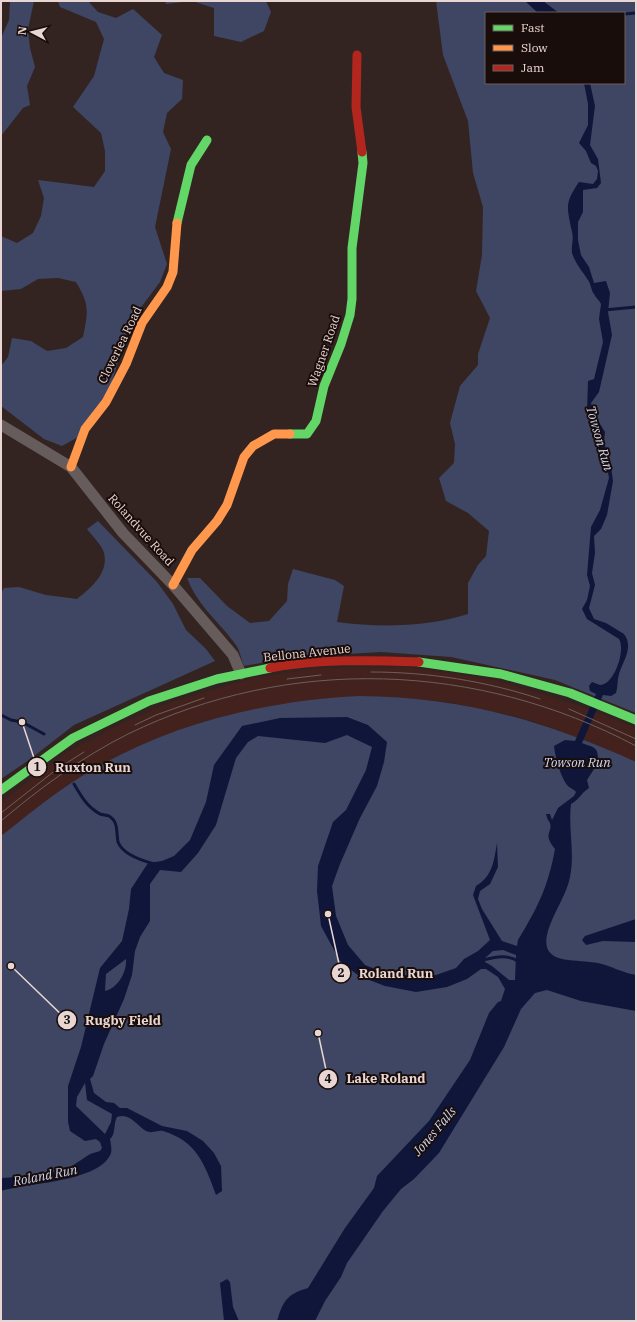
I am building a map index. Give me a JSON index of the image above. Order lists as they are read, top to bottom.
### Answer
{
  "streets": {
    "street": [
      "Cloverlea Road",
      "Wagner Road",
      "Rolandvue Road",
      "Bellona Avenue"
    ]
  },
  "crossings": [
    ["Cloverlea Road", "Rolandvue Road"],
    ["Wagner Road", "Rolandvue Road"],
    ["Rolandvue Road", "Bellona Avenue"]
  ],
  "water": ["Towson Run", "Jones Falls", "Roland Run"],
  "places": [
    "Ruxton Run",
    "Roland Run",
    "Rugby Field",
    "Lake Roland"
  ],
  "legend": ["Fast", "Slow", "Jam"],
  "north": "left"
}
